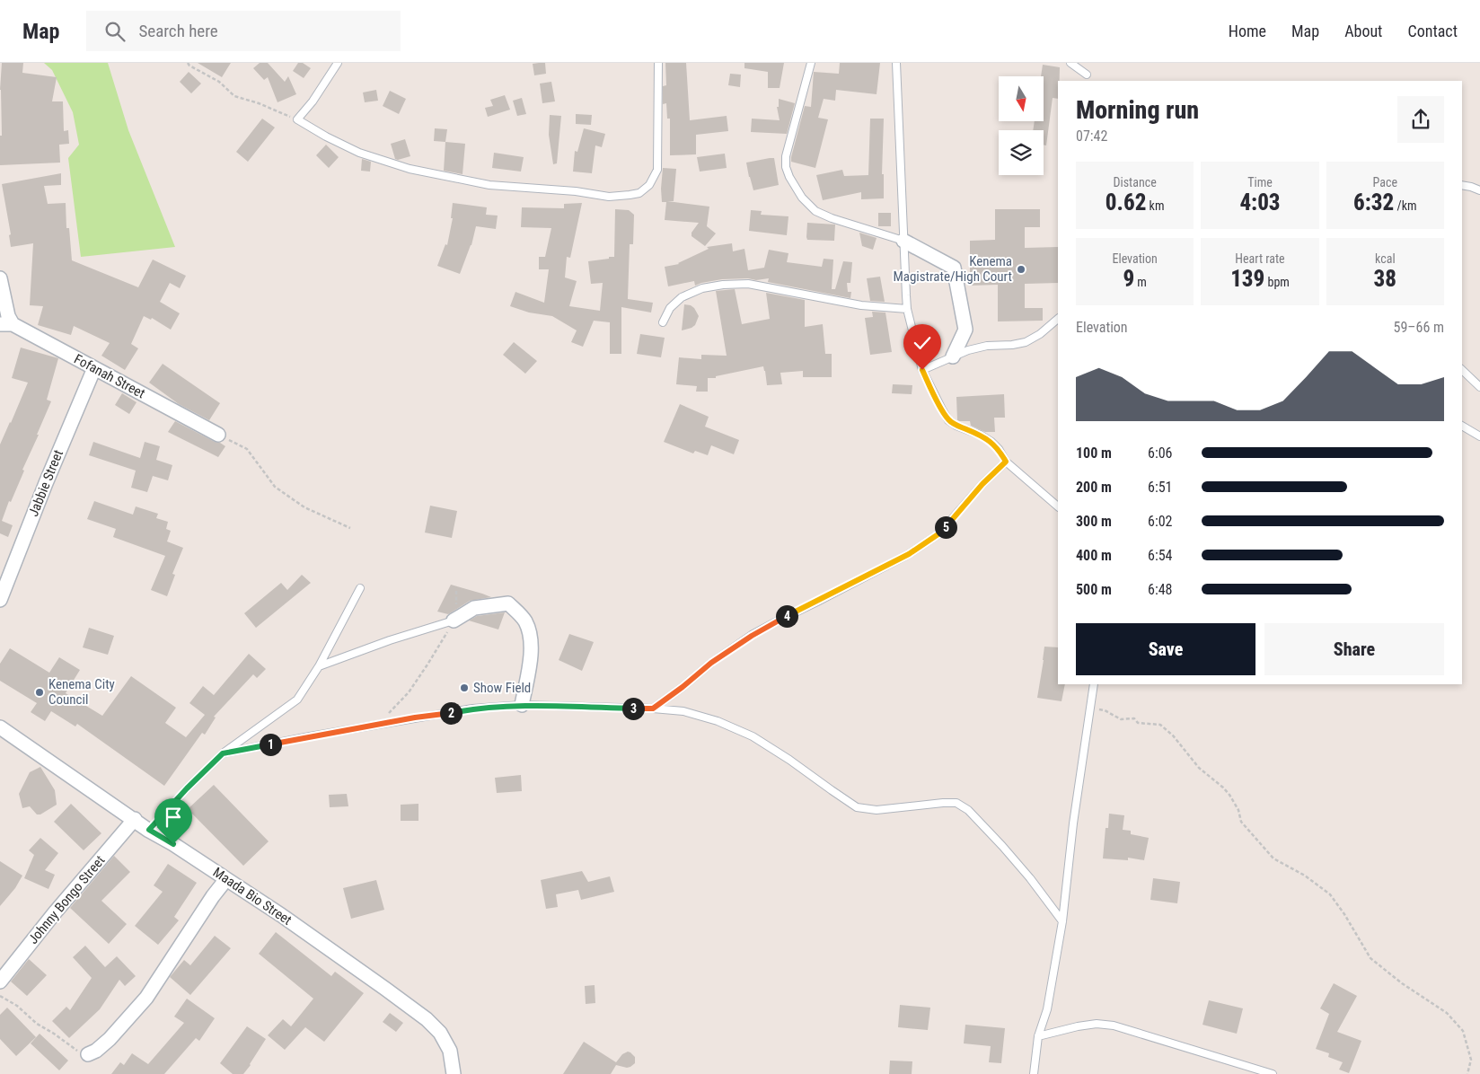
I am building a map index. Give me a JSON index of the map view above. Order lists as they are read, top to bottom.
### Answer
{
  "streets": {
    "street": [
      "Fofanah Street",
      "Jabbie Street",
      "Maada Bio Street",
      "Johnny Bongo Street"
    ]
  },
  "crossings": [
    ["Fofanah Street", "Jabbie Street"],
    ["Maada Bio Street", "Johnny Bongo Street"]
  ],
  "places": ["Kenema Magistrate/High Court", "Show Field", "Kenema City Council"],
  "north": "bottom",
  "page": {
    "header": "Map",
    "search": "Search here",
    "nav": [
      "Home",
      "Map",
      "About",
      "Contact"
    ],
    "heading": ["Morning run", "07:42"],
    "stats": [
      ["Distance", "0.62 km"],
      ["Time", "4:03"],
      ["Pace", "6:32 /km"],
      ["Elevation", "9 m"],
      ["Heart rate", "139 bpm"],
      ["kcal", "38"]
    ],
    "chart": ["Elevation", "59–66 m"],
    "list": [
      {
        "name": "100 m",
        "note": "6:06"
      },
      {
        "name": "200 m",
        "note": "6:51"
      },
      {
        "name": "300 m",
        "note": "6:02"
      },
      {
        "name": "400 m",
        "note": "6:54"
      },
      {
        "name": "500 m",
        "note": "6:48"
      }
    ],
    "pins": [
      "5",
      "4",
      "3",
      "2",
      "1"
    ],
    "buttons": ["Save", "Share"]
  }
}
